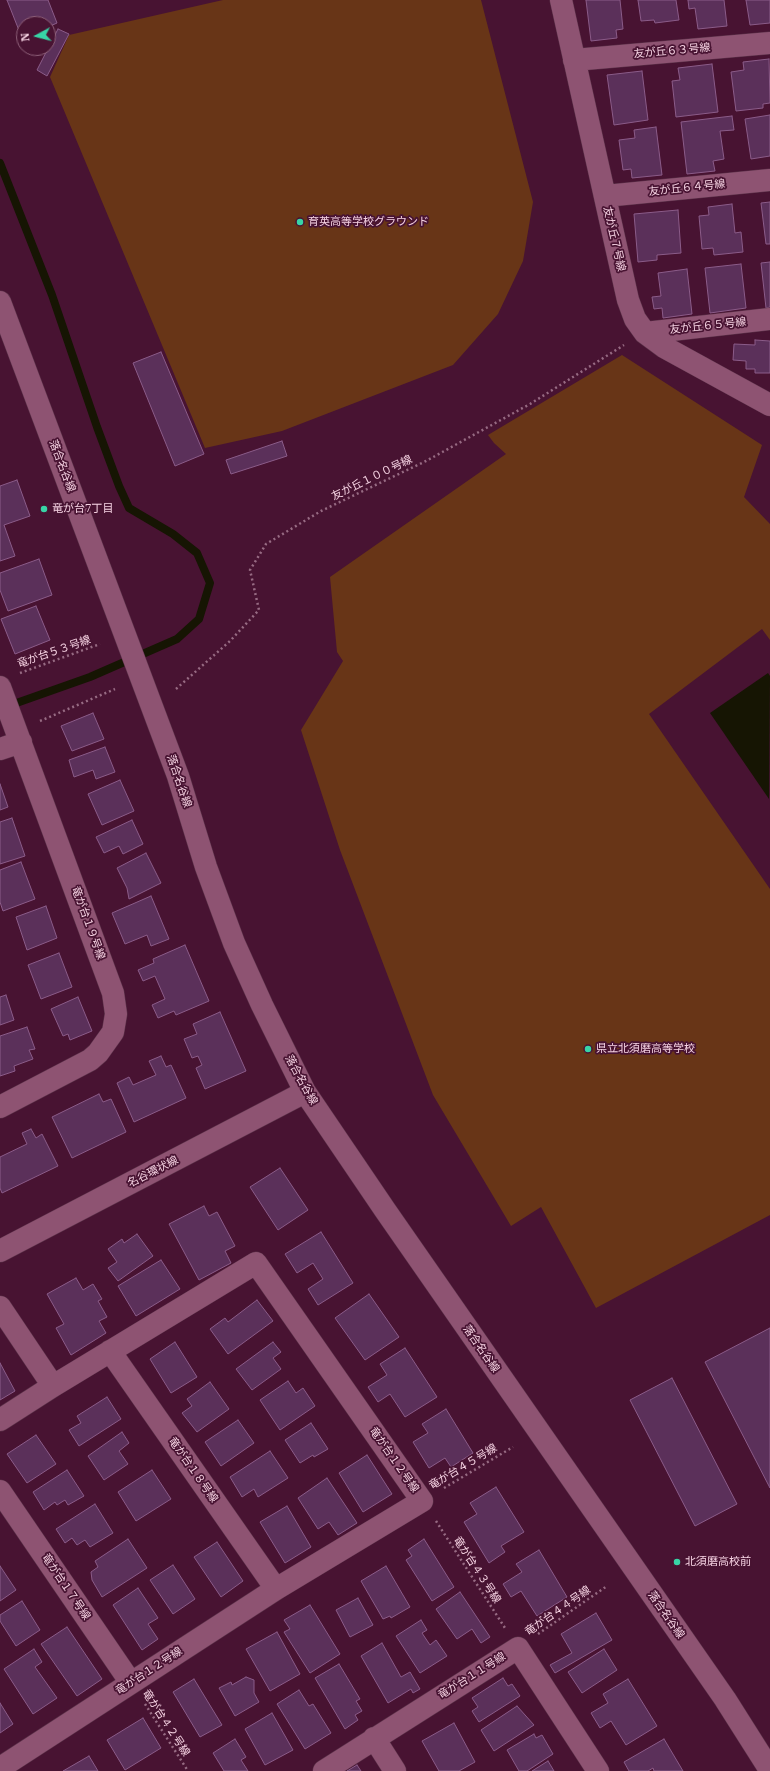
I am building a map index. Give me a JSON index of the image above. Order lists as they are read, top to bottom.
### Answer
{
  "streets": {
    "street": [
      "友が丘６３号線",
      "友が丘６４号線",
      "友が丘７号線",
      "友が丘６５号線",
      "落合名谷線",
      "竜が台１９号線",
      "名谷環状線",
      "竜が台１２号線",
      "竜が台１８号線",
      "竜が台１７号線",
      "竜が台１１号線"
    ],
    "path": [
      "友が丘１００号線",
      "竜が台５３号線",
      "竜が台４５号線",
      "竜が台４３号線",
      "竜が台４４号線",
      "竜が台４２号線"
    ]
  },
  "crossings": [
    ["友が丘６３号線", "友が丘７号線"],
    ["友が丘６４号線", "友が丘７号線"],
    ["友が丘７号線", "友が丘６５号線"],
    ["友が丘７号線", "友が丘１００号線"],
    ["友が丘６５号線", "友が丘１００号線"],
    ["落合名谷線", "名谷環状線"],
    ["竜が台５３号線", "竜が台１９号線"],
    ["竜が台１２号線", "竜が台４５号線"],
    ["竜が台１２号線", "竜が台１８号線"],
    ["竜が台１２号線", "竜が台４３号線"],
    ["竜が台１２号線", "竜が台１７号線"],
    ["竜が台１２号線", "竜が台４２号線"],
    ["竜が台４５号線", "竜が台４３号線"],
    ["竜が台４３号線", "竜が台４４号線"],
    ["竜が台４３号線", "竜が台１１号線"],
    ["竜が台１７号線", "竜が台４２号線"],
    ["竜が台４４号線", "竜が台１１号線"]
  ],
  "places": [
    "育英高等学校グラウンド",
    "竜が台7丁目",
    "県立北須磨高等学校",
    "北須磨高校前"
  ],
  "north": "left"
}
